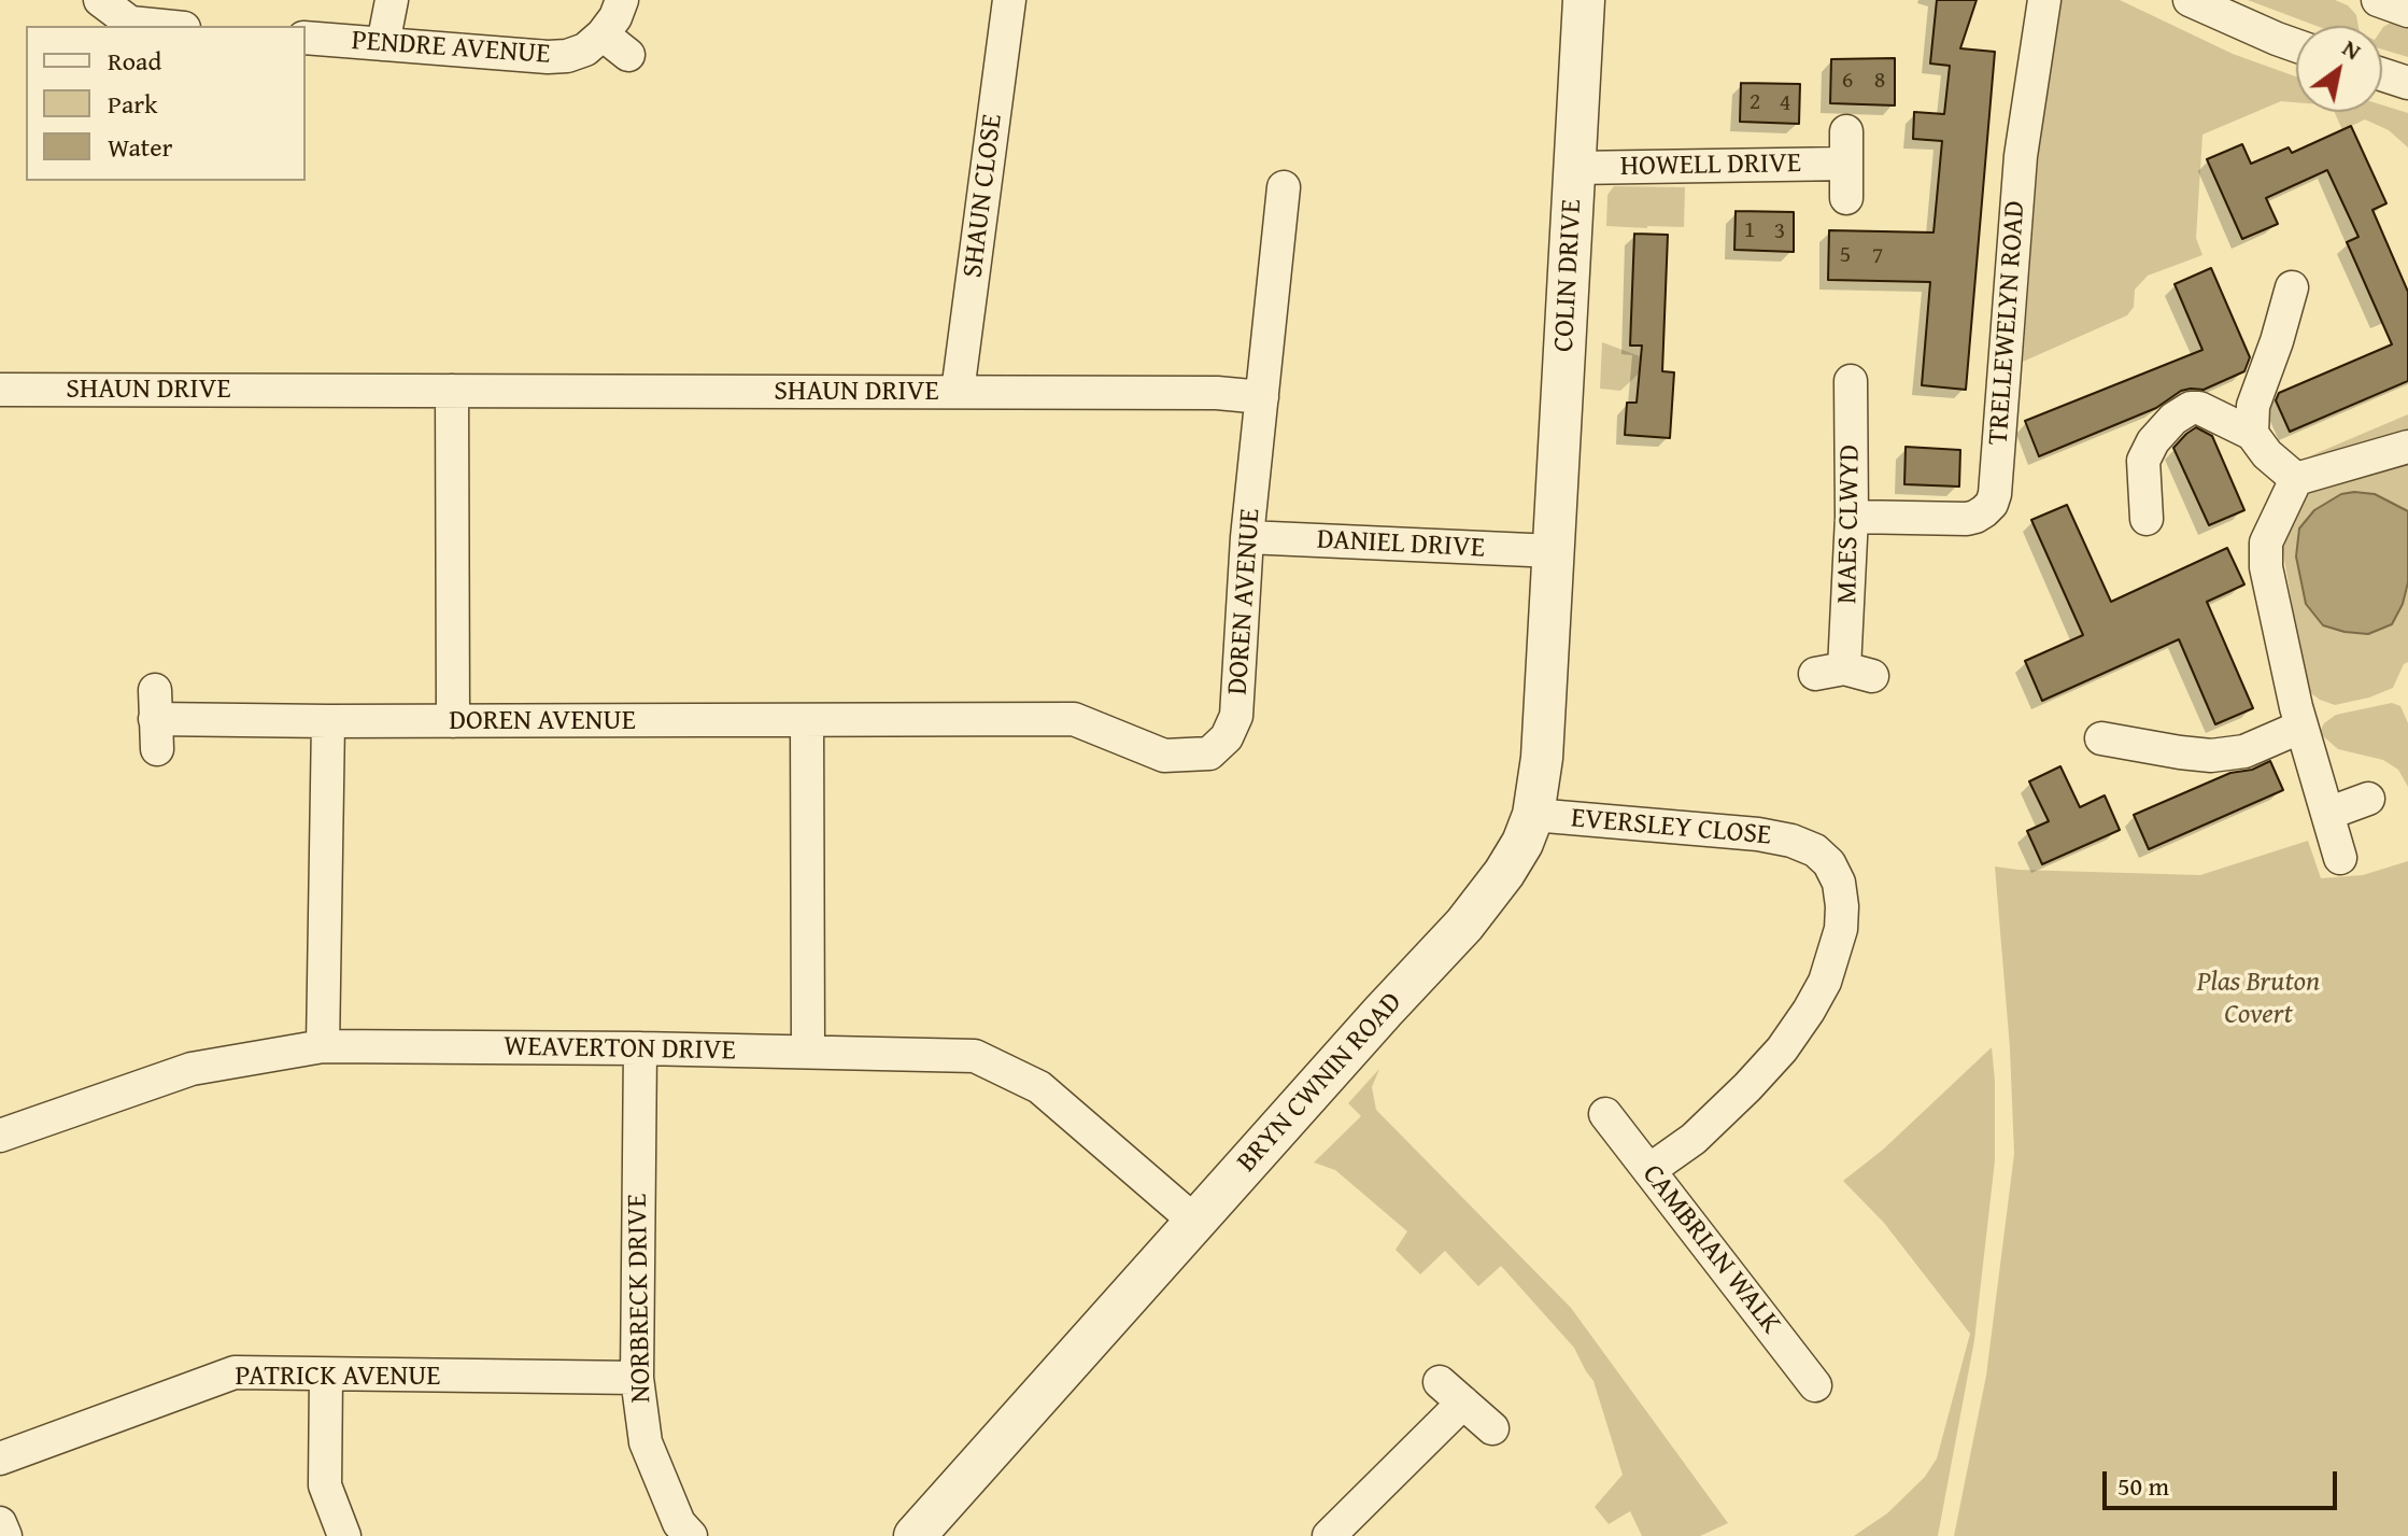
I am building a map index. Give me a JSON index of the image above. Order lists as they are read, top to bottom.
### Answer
{
  "streets": {
    "street": [
      "PENDRE AVENUE",
      "HOWELL DRIVE",
      "SHAUN CLOSE",
      "COLIN DRIVE",
      "TRELLEWELYN ROAD",
      "SHAUN DRIVE",
      "MAES CLWYD",
      "DANIEL DRIVE",
      "DOREN AVENUE",
      "EVERSLEY CLOSE",
      "WEAVERTON DRIVE",
      "BRYN CWNIN ROAD",
      "CAMBRIAN WALK",
      "NORBRECK DRIVE",
      "PATRICK AVENUE"
    ]
  },
  "crossings": [
    ["HOWELL DRIVE", "COLIN DRIVE"],
    ["SHAUN CLOSE", "SHAUN DRIVE"],
    ["COLIN DRIVE", "DANIEL DRIVE"],
    ["COLIN DRIVE", "BRYN CWNIN ROAD"],
    ["TRELLEWELYN ROAD", "MAES CLWYD"],
    ["SHAUN DRIVE", "DOREN AVENUE"],
    ["DANIEL DRIVE", "DOREN AVENUE"],
    ["DANIEL DRIVE", "BRYN CWNIN ROAD"],
    ["EVERSLEY CLOSE", "BRYN CWNIN ROAD"],
    ["EVERSLEY CLOSE", "CAMBRIAN WALK"],
    ["WEAVERTON DRIVE", "BRYN CWNIN ROAD"],
    ["WEAVERTON DRIVE", "NORBRECK DRIVE"],
    ["NORBRECK DRIVE", "PATRICK AVENUE"]
  ],
  "parks": ["Plas Bruton Covert"],
  "house_numbers": [
    "6",
    "8",
    "2",
    "4",
    "1",
    "3",
    "5",
    "7"
  ],
  "legend": ["Road", "Park", "Water"],
  "scale_bar": "50 m",
  "north": "top right"
}
